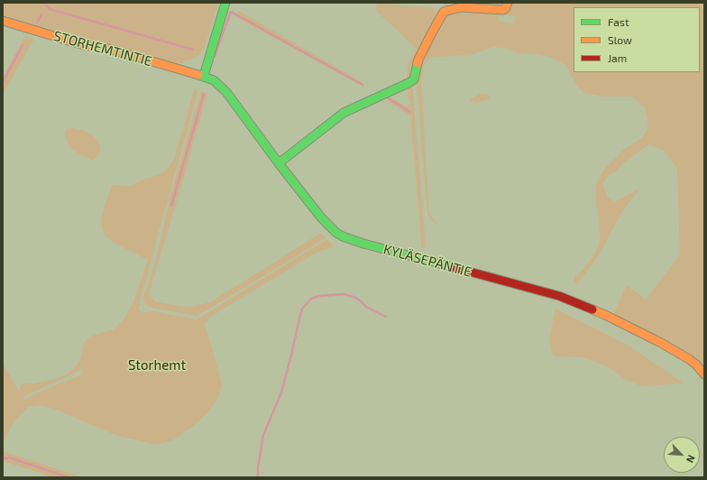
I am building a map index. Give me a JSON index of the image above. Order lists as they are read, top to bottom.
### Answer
{
  "streets": {
    "main road": ["STORHEMTINTIE", "KYLÄSEPÄNTIE"]
  },
  "crossings": [
    ["STORHEMTINTIE", "KYLÄSEPÄNTIE"]
  ],
  "parks": ["Storhemt"],
  "legend": ["Fast", "Slow", "Jam"],
  "north": "bottom right"
}
